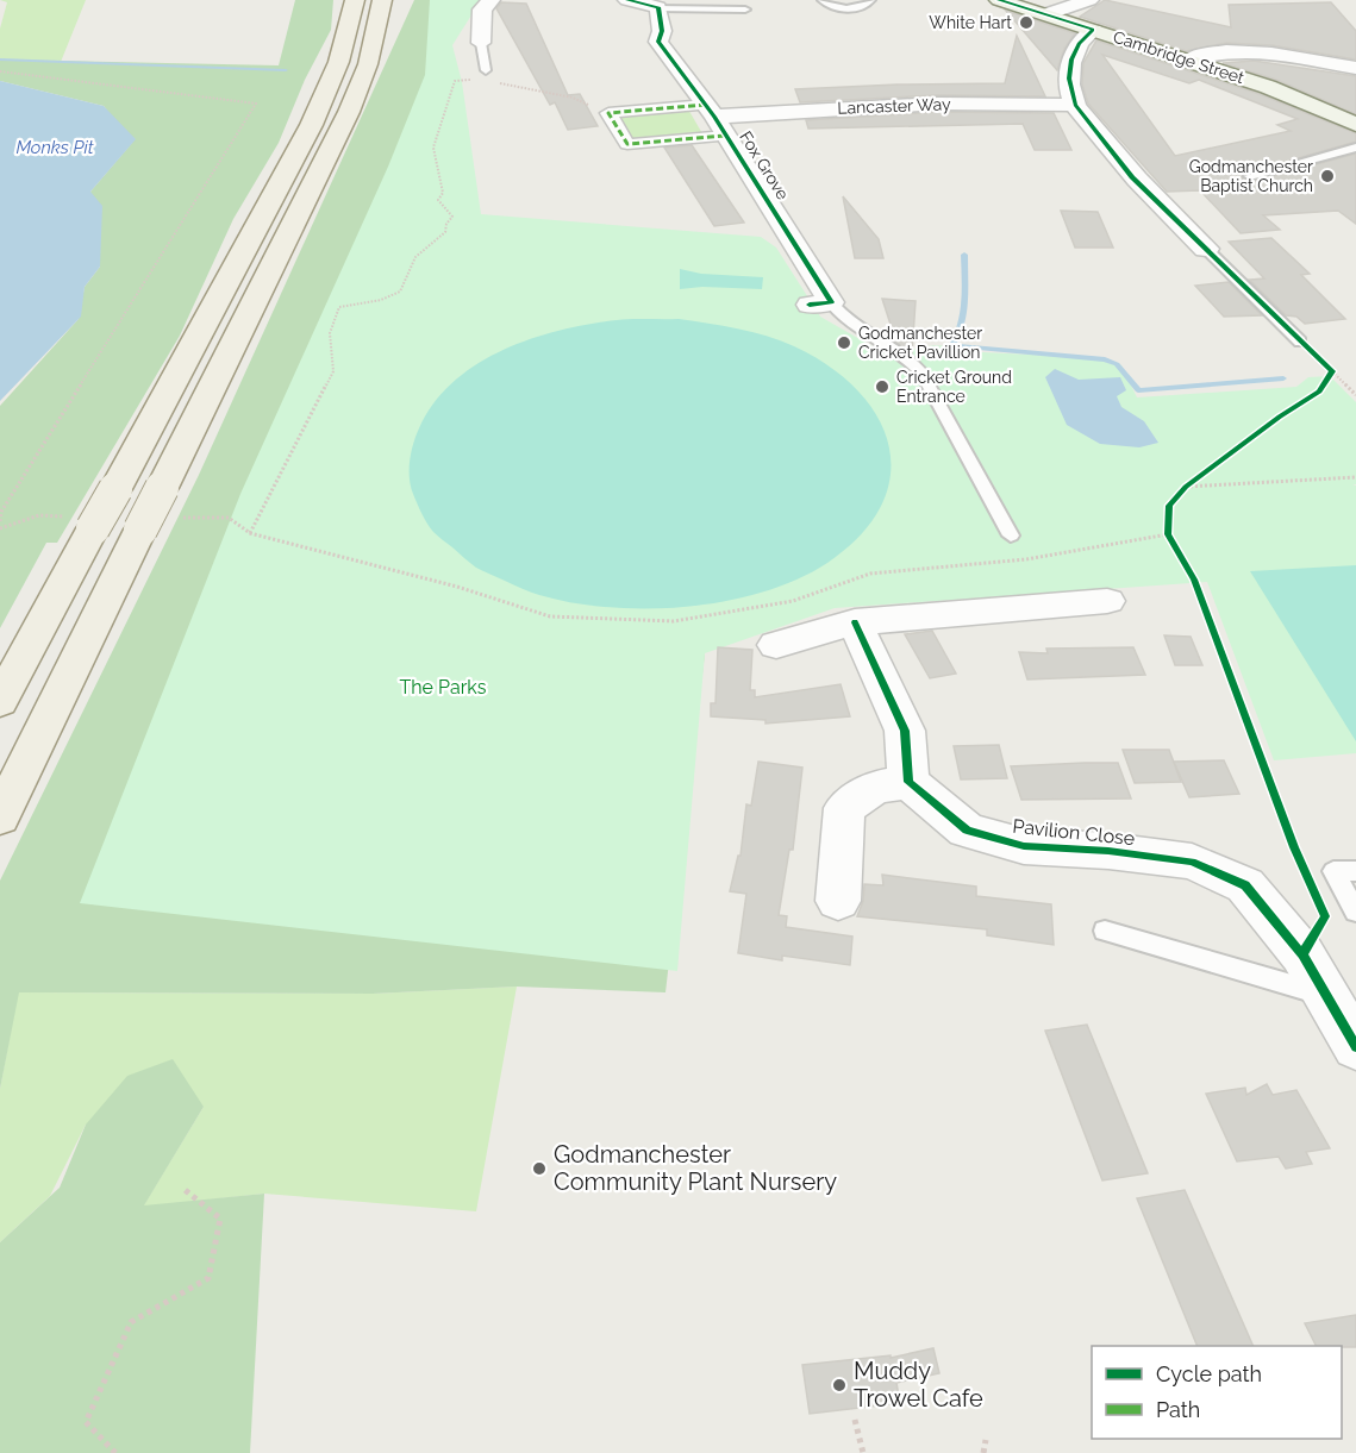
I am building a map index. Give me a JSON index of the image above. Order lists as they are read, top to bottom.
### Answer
{
  "streets": {
    "main road": ["Cambridge Street"],
    "street": ["Lancaster Way", "Fox Grove", "Pavilion Close"]
  },
  "crossings": [
    ["Lancaster Way", "Fox Grove"]
  ],
  "water": ["Monks Pit"],
  "parks": ["The Parks"],
  "places": [
    "White Hart",
    "Godmanchester Baptist Church",
    "Godmanchester Cricket Pavillion",
    "Cricket Ground Entrance",
    "Godmanchester Community Plant Nursery",
    "Muddy Trowel Cafe"
  ],
  "legend": ["Cycle path", "Path"]
}
